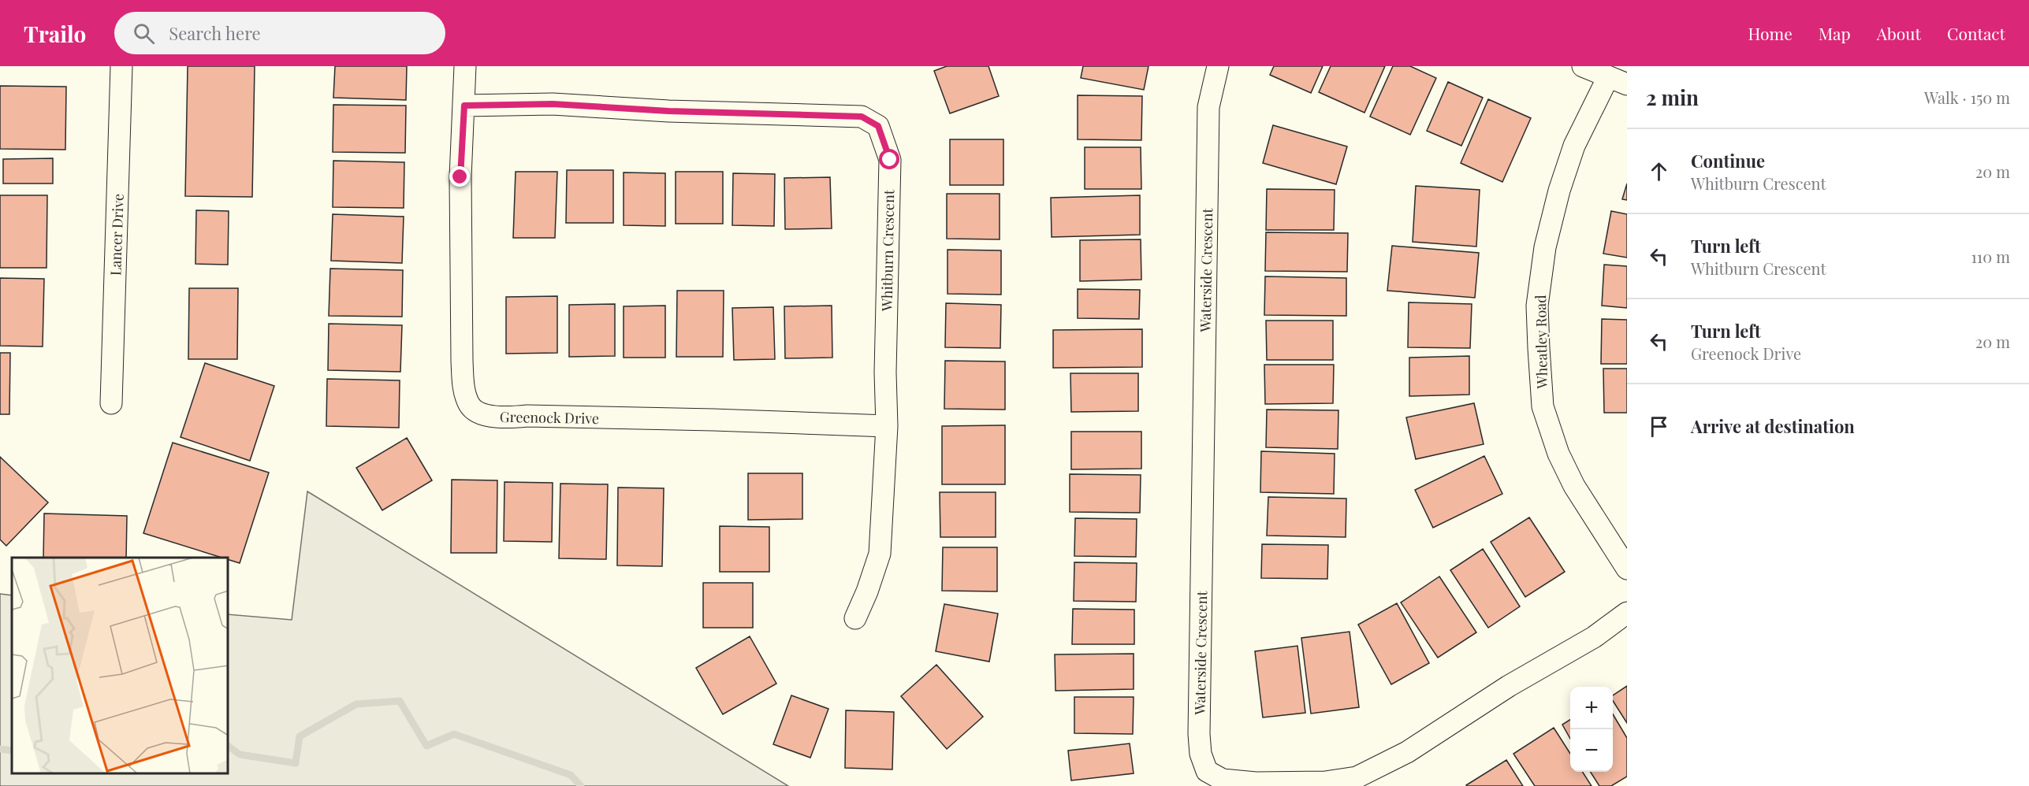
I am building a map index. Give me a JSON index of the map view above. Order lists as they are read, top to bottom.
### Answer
{
  "streets": {
    "street": [
      "Lancer Drive",
      "Whitburn Crescent",
      "Waterside Crescent",
      "Wheatley Road",
      "Greenock Drive"
    ]
  },
  "crossings": [
    ["Whitburn Crescent", "Greenock Drive"]
  ],
  "page": {
    "header": "Trailo",
    "search": "Search here",
    "nav": [
      "Home",
      "Map",
      "About",
      "Contact"
    ],
    "heading": ["2 min", "Walk · 150 m"],
    "list": [
      ["Continue", "Whitburn Crescent", "20 m"],
      ["Turn left", "Whitburn Crescent", "110 m"],
      ["Turn left", "Greenock Drive", "20 m"],
      "Arrive at destination"
    ],
    "map_buttons": ["+", "−"]
  }
}
